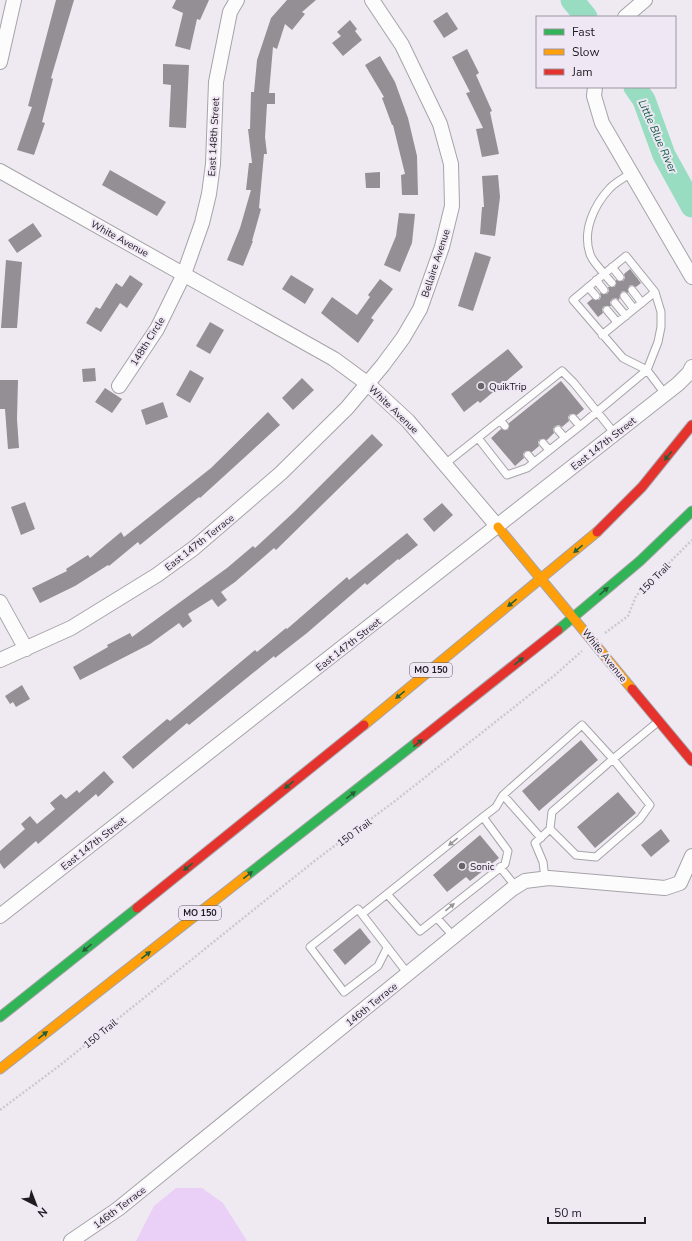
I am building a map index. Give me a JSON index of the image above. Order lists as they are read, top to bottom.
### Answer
{
  "streets": {
    "main road": ["White Avenue", "MO 150"],
    "street": [
      "East 148th Street",
      "Bellaire Avenue",
      "148th Circle",
      "East 147th Street",
      "East 147th Terrace",
      "146th Terrace"
    ],
    "path": ["150 Trail"]
  },
  "crossings": [
    ["East 148th Street", "White Avenue"],
    ["East 148th Street", "148th Circle"],
    ["White Avenue", "Bellaire Avenue"],
    ["White Avenue", "148th Circle"],
    ["White Avenue", "East 147th Street"],
    ["White Avenue", "East 147th Terrace"],
    ["White Avenue", "150 Trail"],
    ["White Avenue", "MO 150"],
    ["Bellaire Avenue", "East 147th Terrace"]
  ],
  "water": ["Little Blue River"],
  "places": ["QuikTrip", "Sonic"],
  "legend": ["Fast", "Slow", "Jam"],
  "scale_bar": "50 m",
  "north": "bottom right"
}
